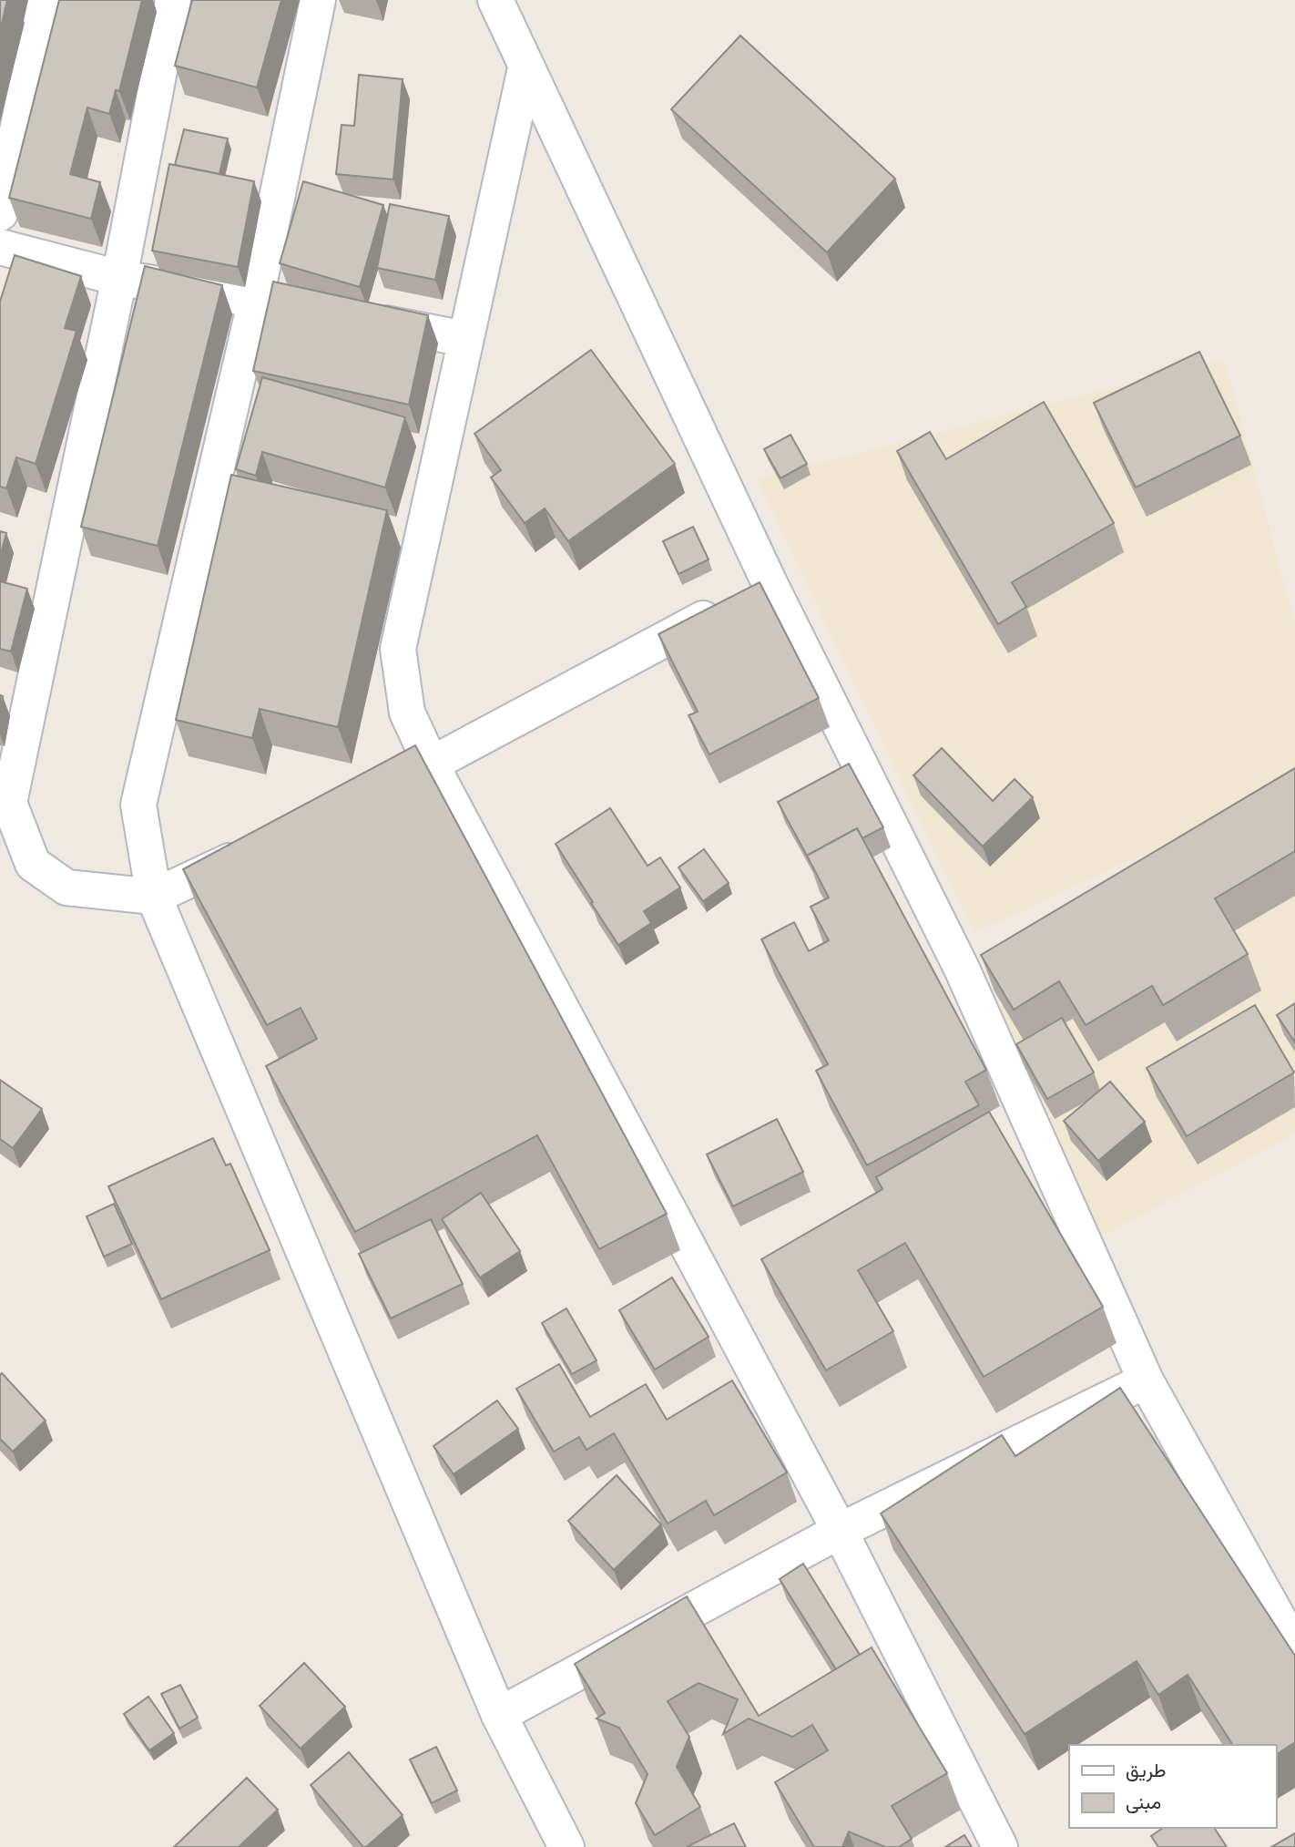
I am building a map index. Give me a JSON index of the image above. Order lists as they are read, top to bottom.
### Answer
{
  "legend": ["طريق", "مبنى"]
}
